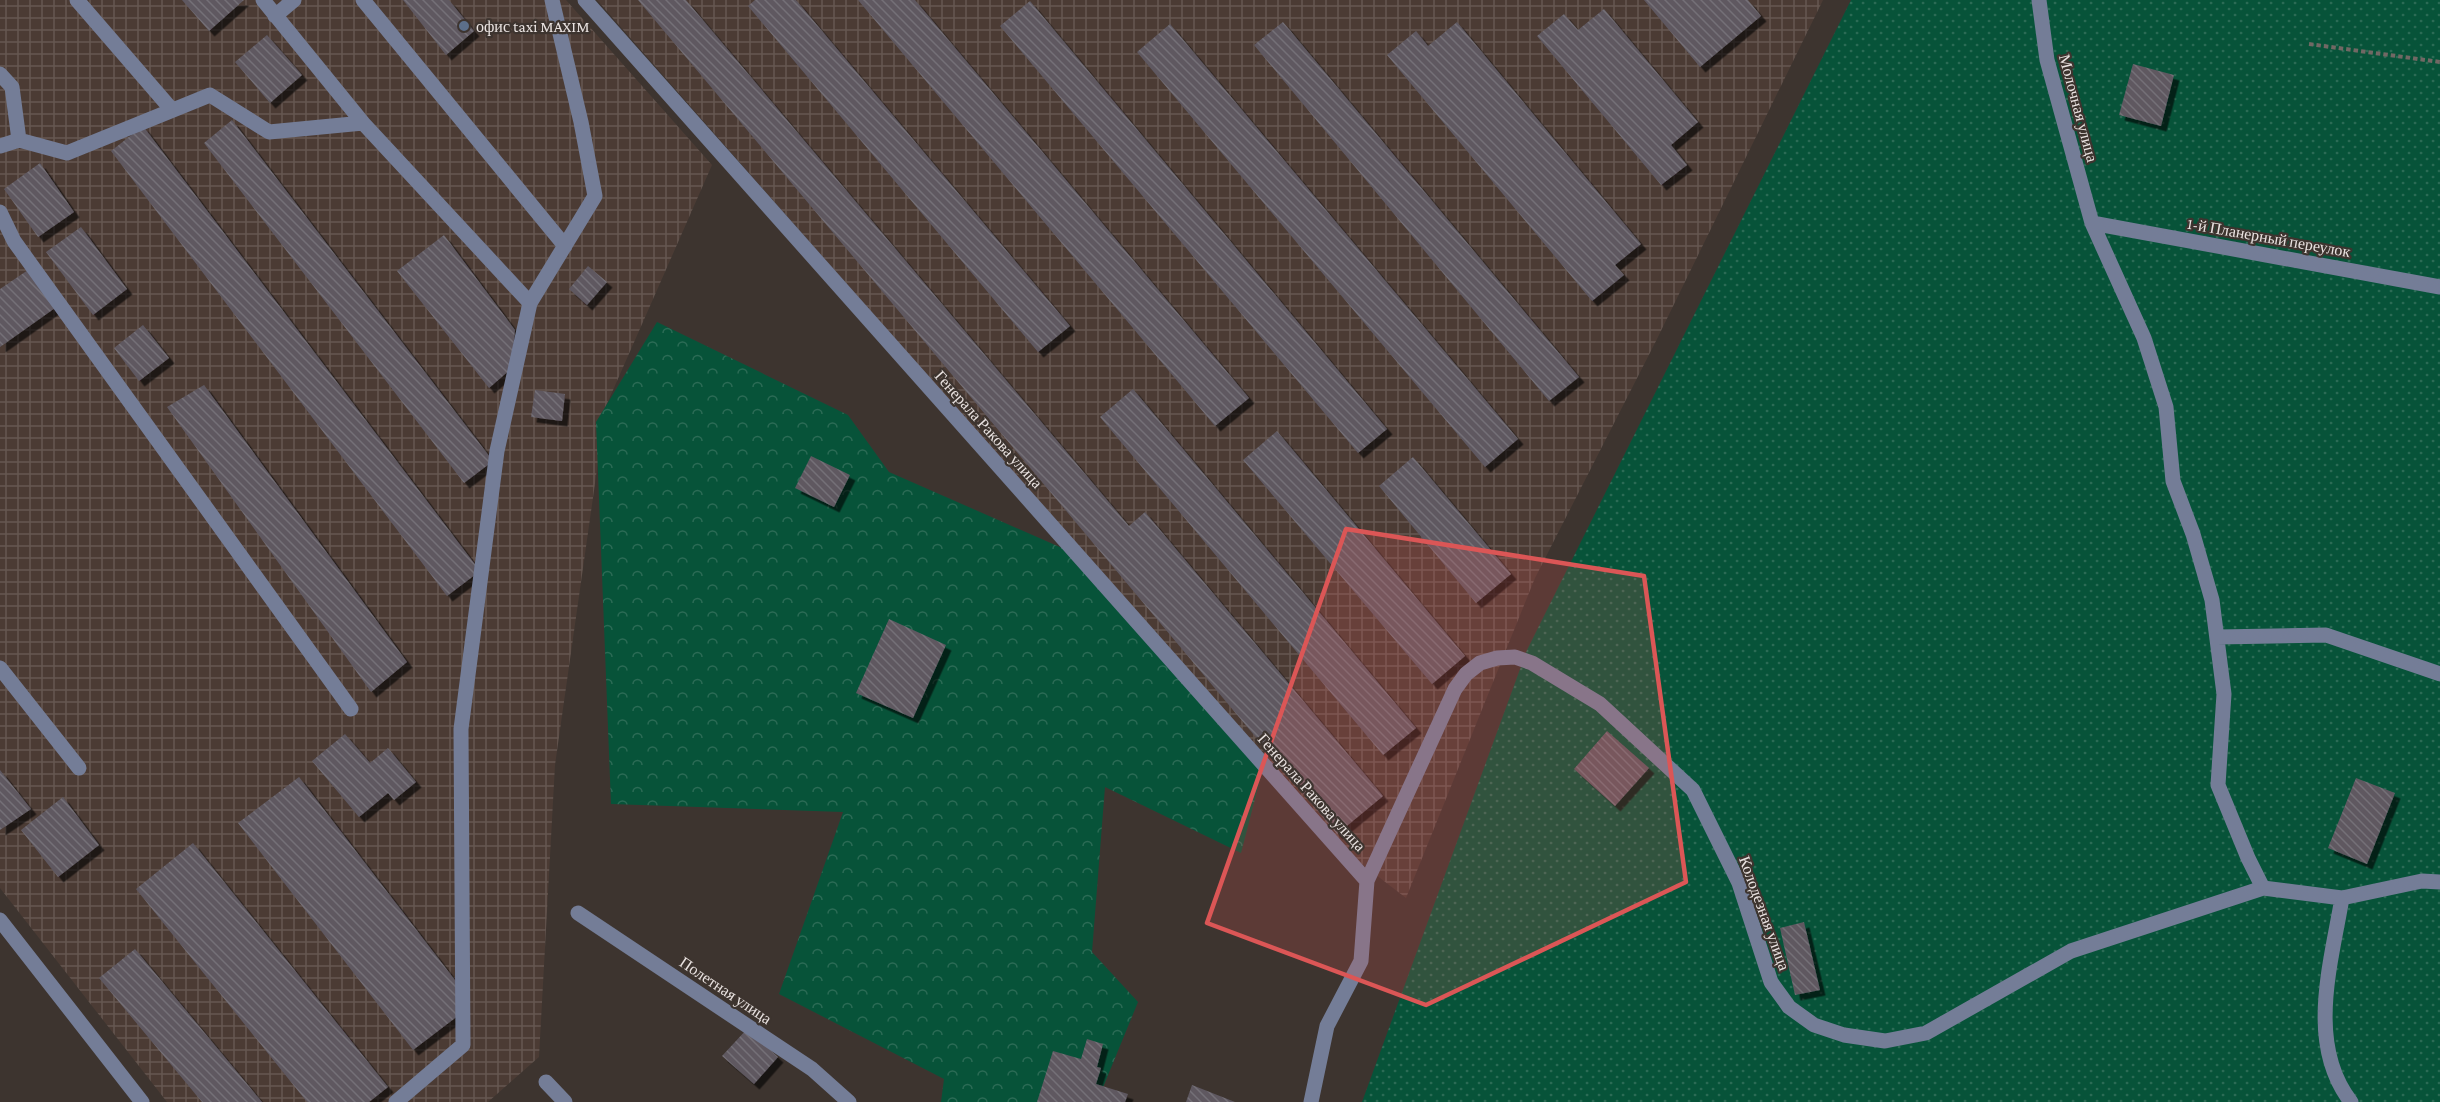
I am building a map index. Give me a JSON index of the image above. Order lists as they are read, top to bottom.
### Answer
{
  "streets": {
    "street": [
      "Молочная улица",
      "1-й Планерный переулок",
      "Генерала Ракова улица",
      "Колодезная улица",
      "Полетная улица"
    ]
  },
  "crossings": [
    ["Молочная улица", "1-й Планерный переулок"],
    ["Молочная улица", "Колодезная улица"],
    ["Генерала Ракова улица", "Колодезная улица"]
  ],
  "places": ["офис taxi MAXIM"]
}
